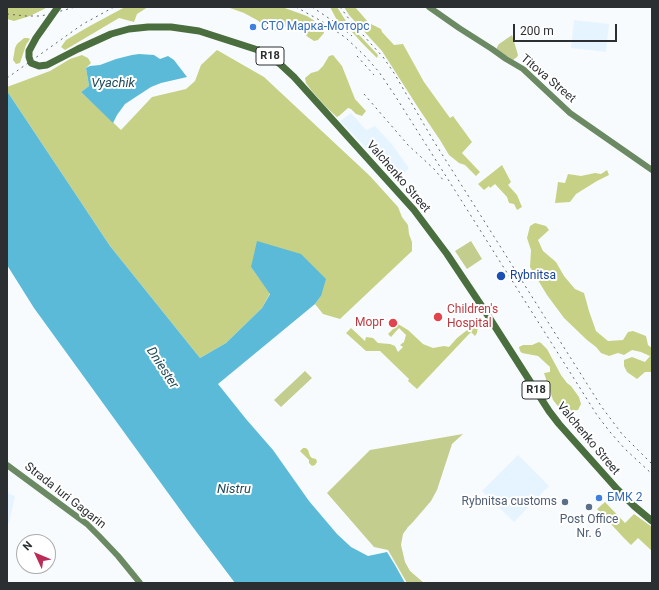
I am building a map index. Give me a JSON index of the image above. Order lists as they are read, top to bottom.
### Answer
{
  "streets": {
    "main road": ["R18", "Valchenko Street"],
    "street": ["Titova Street", "Strada Iuri Gagarin"]
  },
  "water": ["Vyachik", "Dniester", "Nistru"],
  "places": [
    "СТО Марка-Моторс",
    "Rybnitsa",
    "Children's Hospital",
    "Морг",
    "БМК 2",
    "Rybnitsa customs",
    "Post Office Nr. 6"
  ],
  "scale_bar": "200 m",
  "north": "top left"
}
